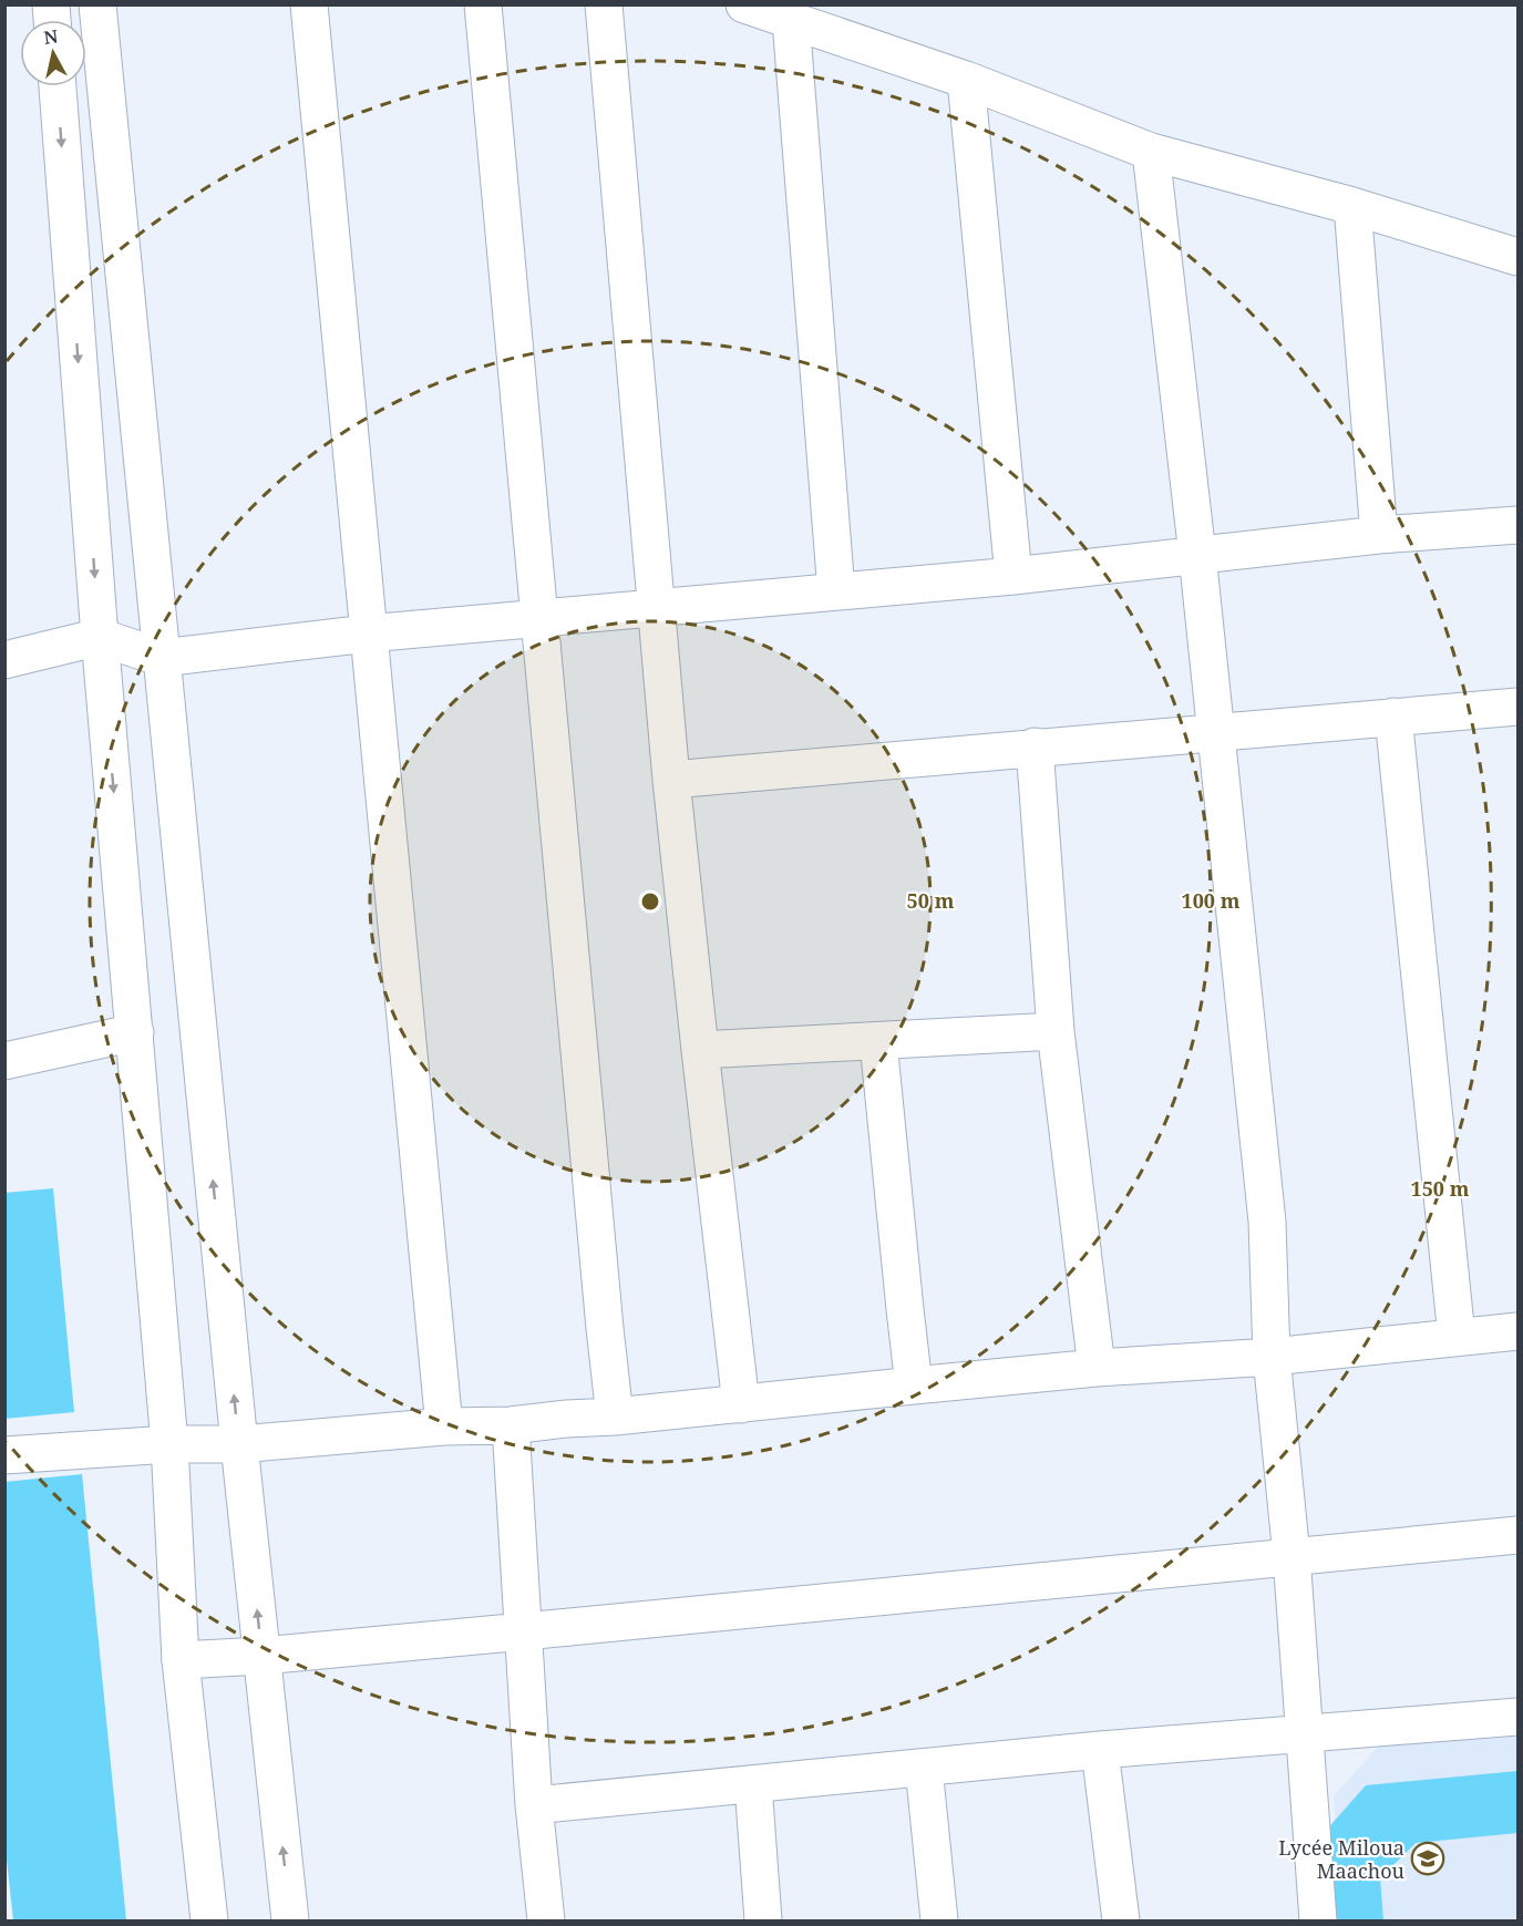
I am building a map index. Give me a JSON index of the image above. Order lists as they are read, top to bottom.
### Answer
{
  "places": {
    "school or university": ["Lycée Miloua Maachou"]
  },
  "north": "top",
  "rings": ["50 m", "100 m", "150 m"]
}
